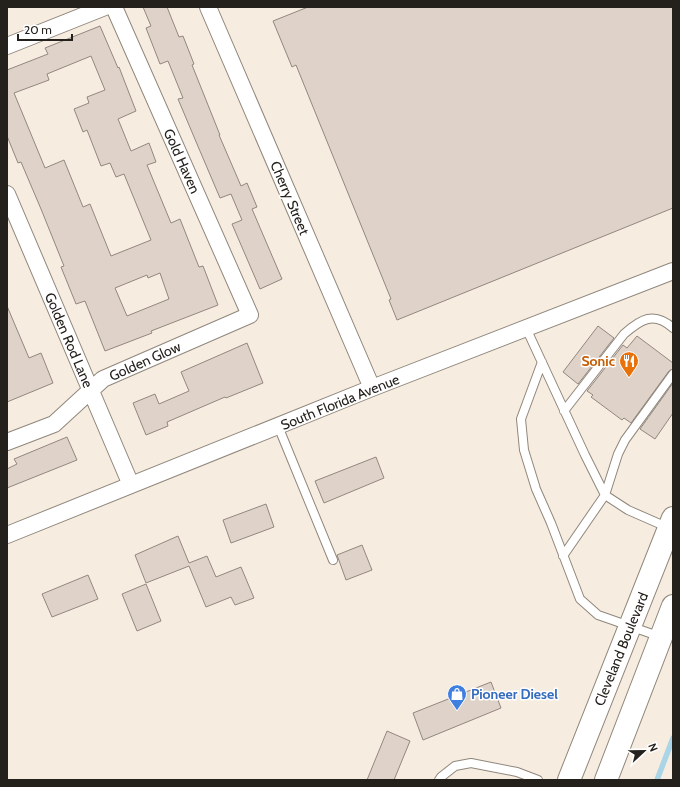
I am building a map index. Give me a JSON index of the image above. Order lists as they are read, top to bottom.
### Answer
{
  "streets": {
    "main road": ["Cleveland Boulevard"],
    "street": [
      "Gold Haven",
      "Cherry Street",
      "Golden Rod Lane",
      "Golden Glow",
      "South Florida Avenue"
    ]
  },
  "crossings": [
    ["Gold Haven", "Golden Glow"],
    ["Cherry Street", "South Florida Avenue"],
    ["Golden Rod Lane", "Golden Glow"],
    ["Golden Rod Lane", "South Florida Avenue"]
  ],
  "places": {
    "restaurant": ["Sonic"],
    "shop": ["Pioneer Diesel"]
  },
  "scale_bar": "20 m",
  "north": "right"
}
